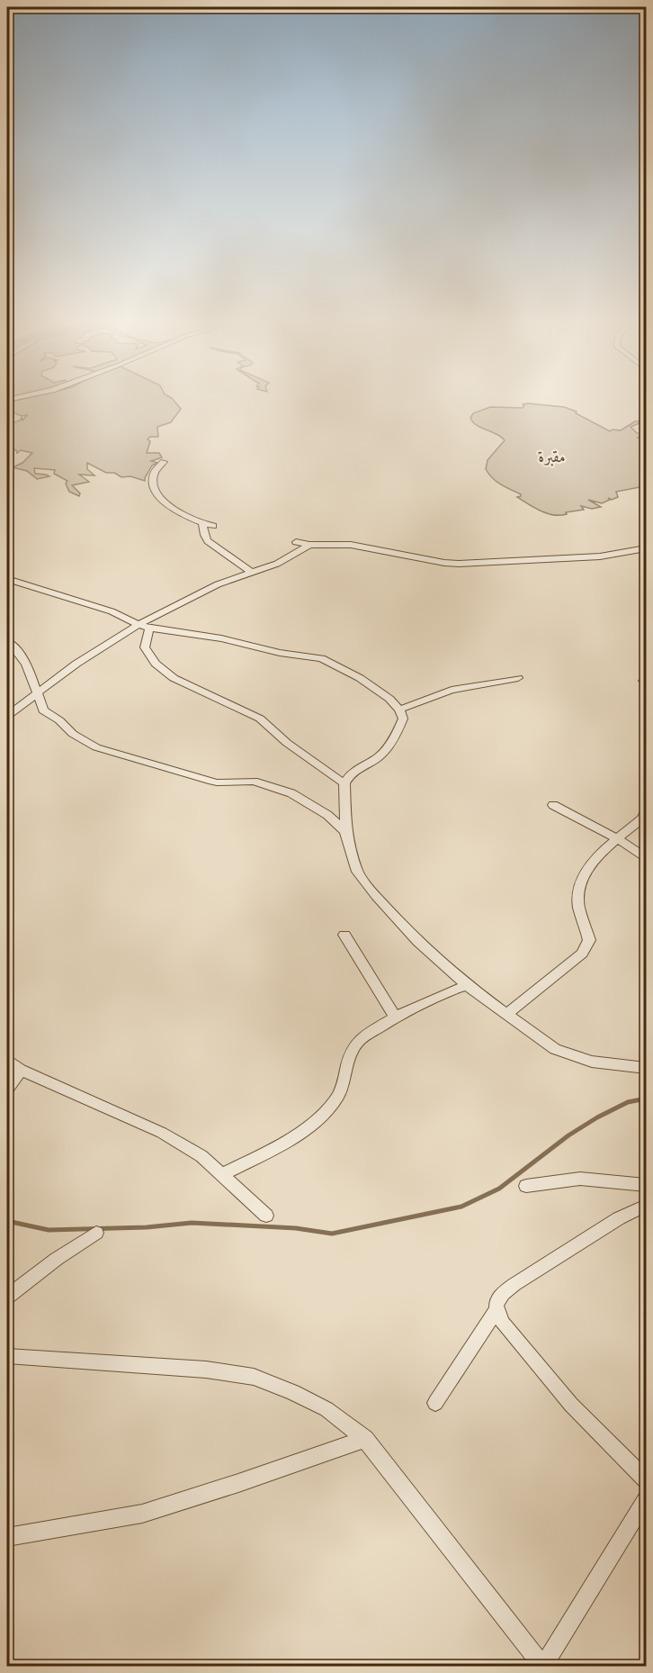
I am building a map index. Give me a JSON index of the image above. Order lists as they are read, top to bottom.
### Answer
{
  "parks": ["مقبرة"]
}
